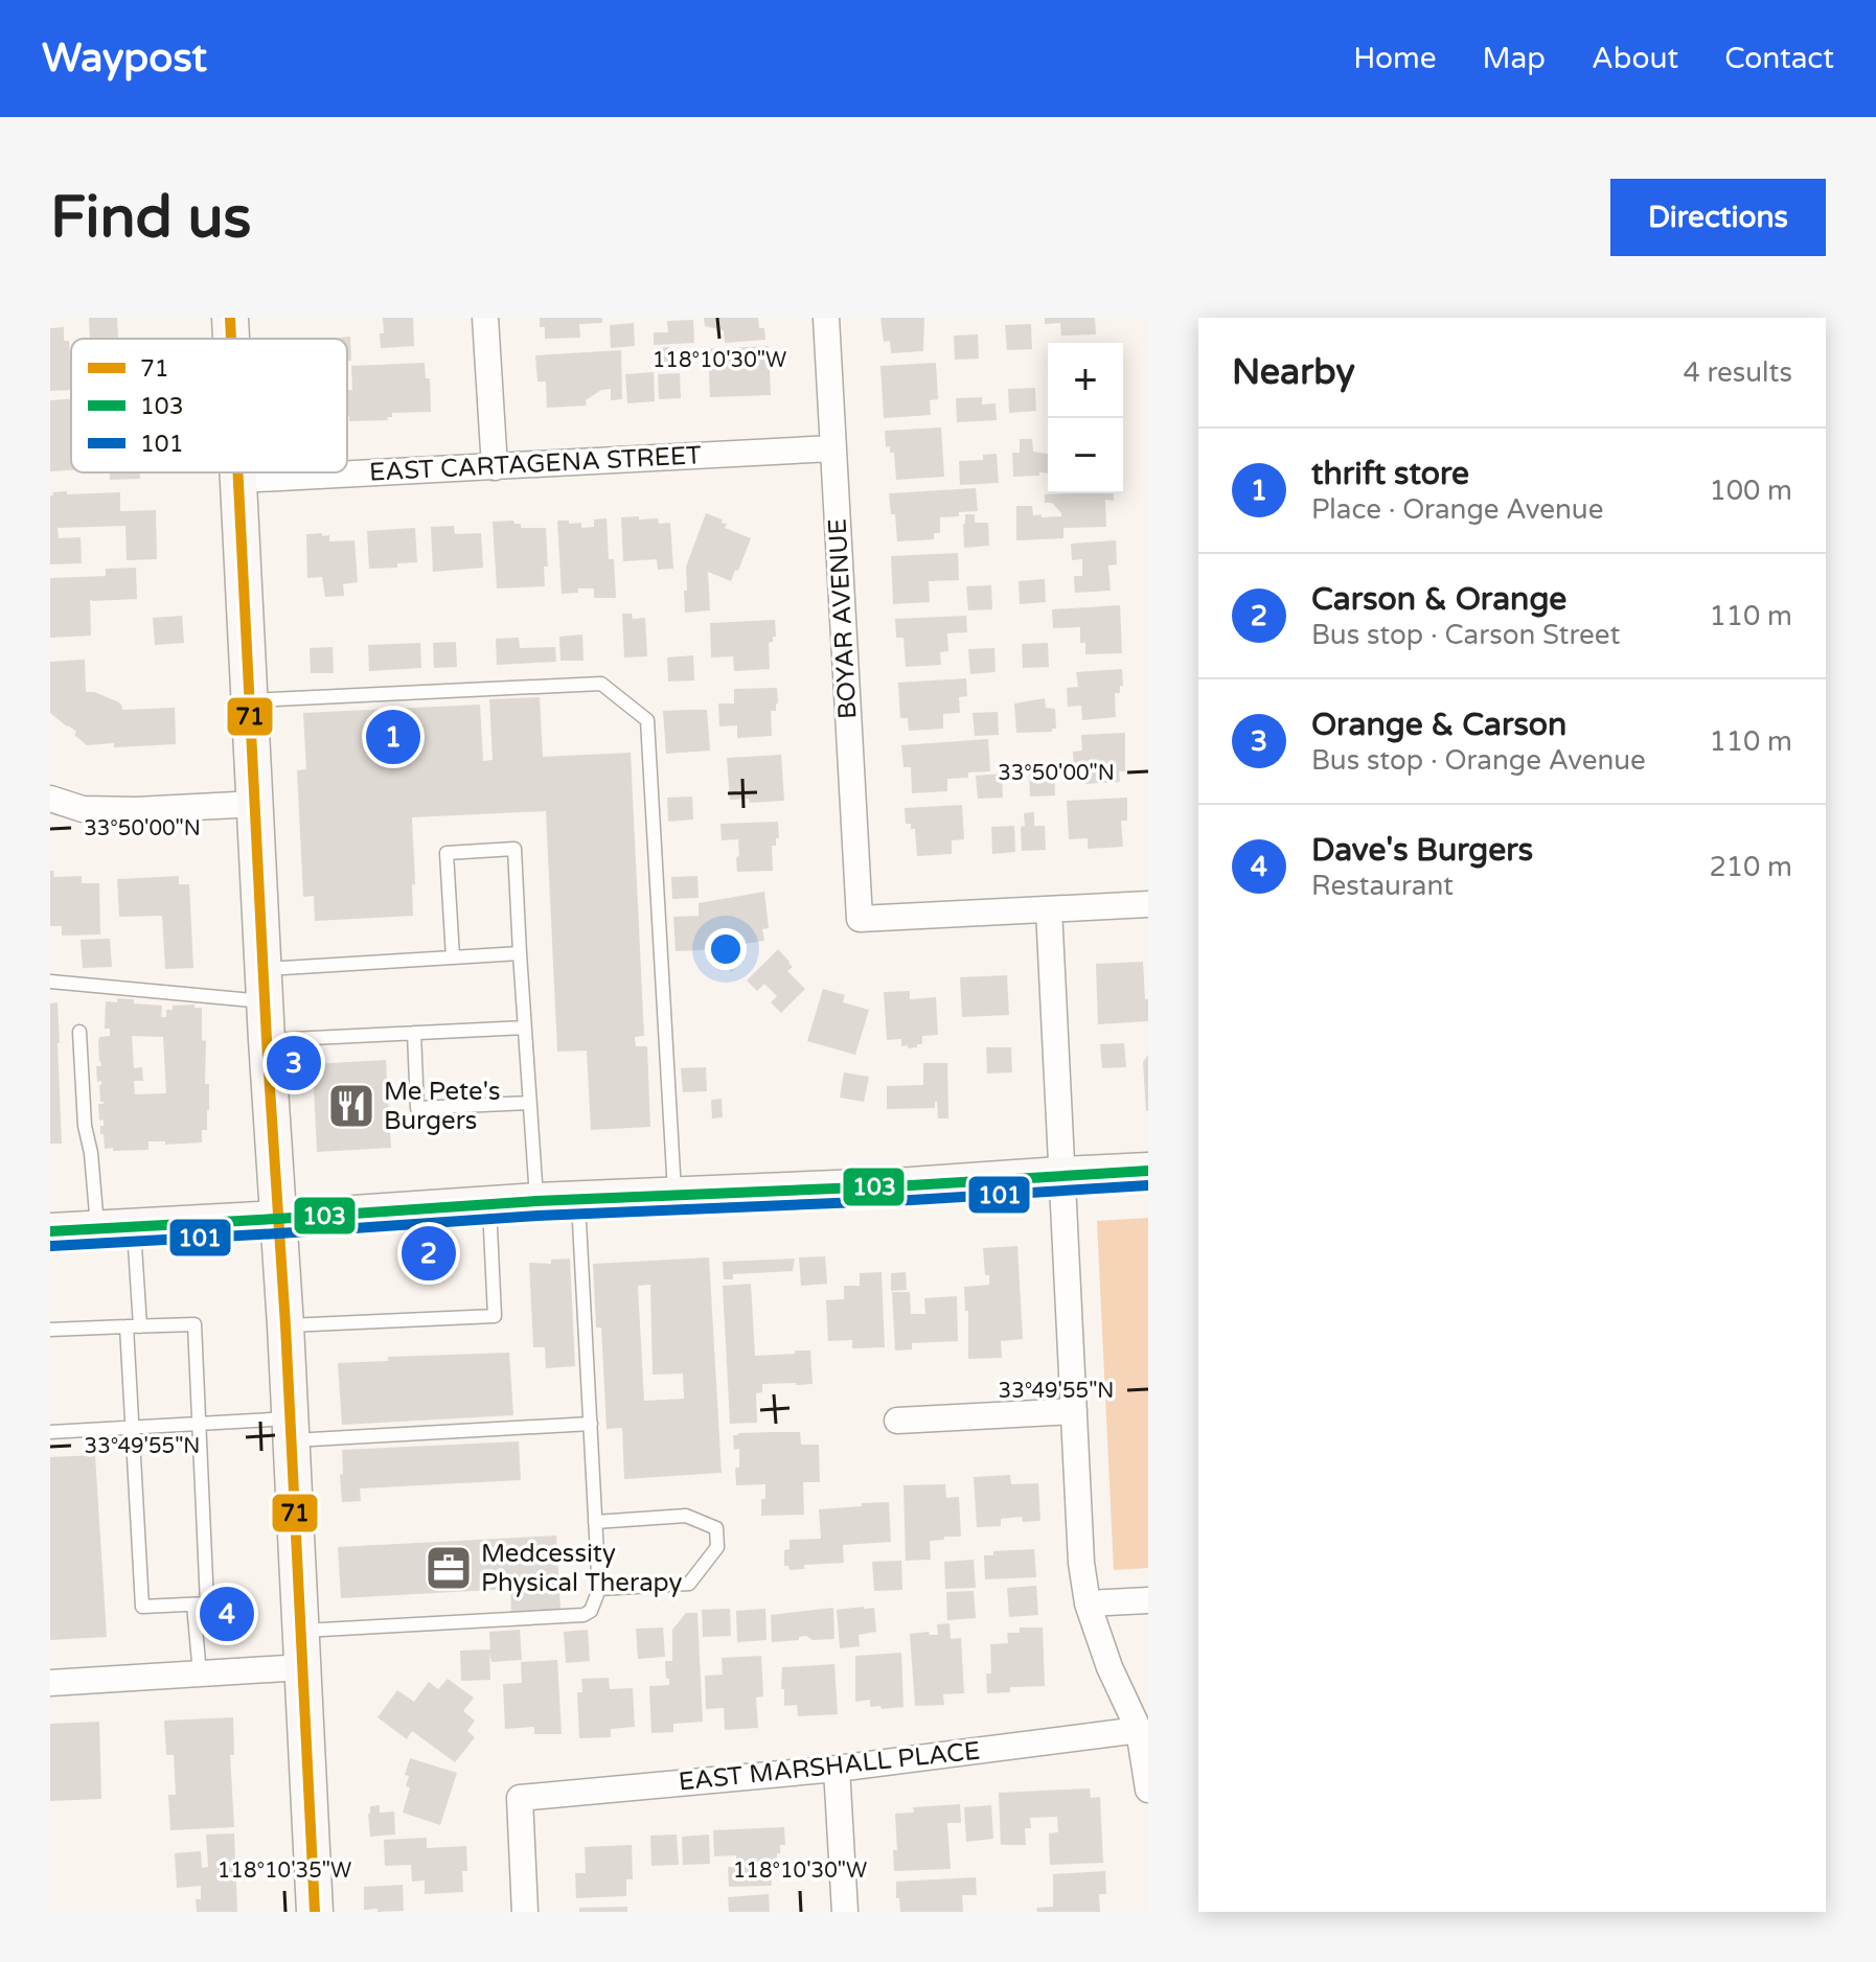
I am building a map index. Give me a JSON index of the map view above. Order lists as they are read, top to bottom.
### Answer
{
  "streets": {
    "street": ["EAST CARTAGENA STREET", "BOYAR AVENUE", "EAST MARSHALL PLACE"]
  },
  "crossings": [
    ["EAST CARTAGENA STREET", "BOYAR AVENUE"]
  ],
  "places": {
    "restaurant": ["Me Pete's Burgers"],
    "office": ["Medcessity Physical Therapy"]
  },
  "lines": ["transit line 71", "transit line 103", "transit line 101"],
  "legend": ["71", "103", "101"],
  "page": {
    "header": "Waypost",
    "nav": [
      "Home",
      "Map",
      "About",
      "Contact"
    ],
    "buttons": "Directions",
    "title": "Find us",
    "heading": ["Nearby", "4 results"],
    "map_buttons": ["+", "−"],
    "list": [
      {
        "mark": "1",
        "name": "thrift store",
        "note": "Place · Orange Avenue",
        "value": "100 m"
      },
      {
        "mark": "2",
        "name": "Carson & Orange",
        "note": "Bus stop · Carson Street",
        "value": "110 m"
      },
      {
        "mark": "3",
        "name": "Orange & Carson",
        "note": "Bus stop · Orange Avenue",
        "value": "110 m"
      },
      {
        "mark": "4",
        "name": "Dave's Burgers",
        "note": "Restaurant",
        "value": "210 m"
      }
    ],
    "pins": [
      "1",
      "3",
      "2",
      "4"
    ]
  },
  "coordinates": [
    "118°10'30\"W",
    "33°50'00\"N",
    "33°49'55\"N",
    "118°10'35\"W"
  ]
}
